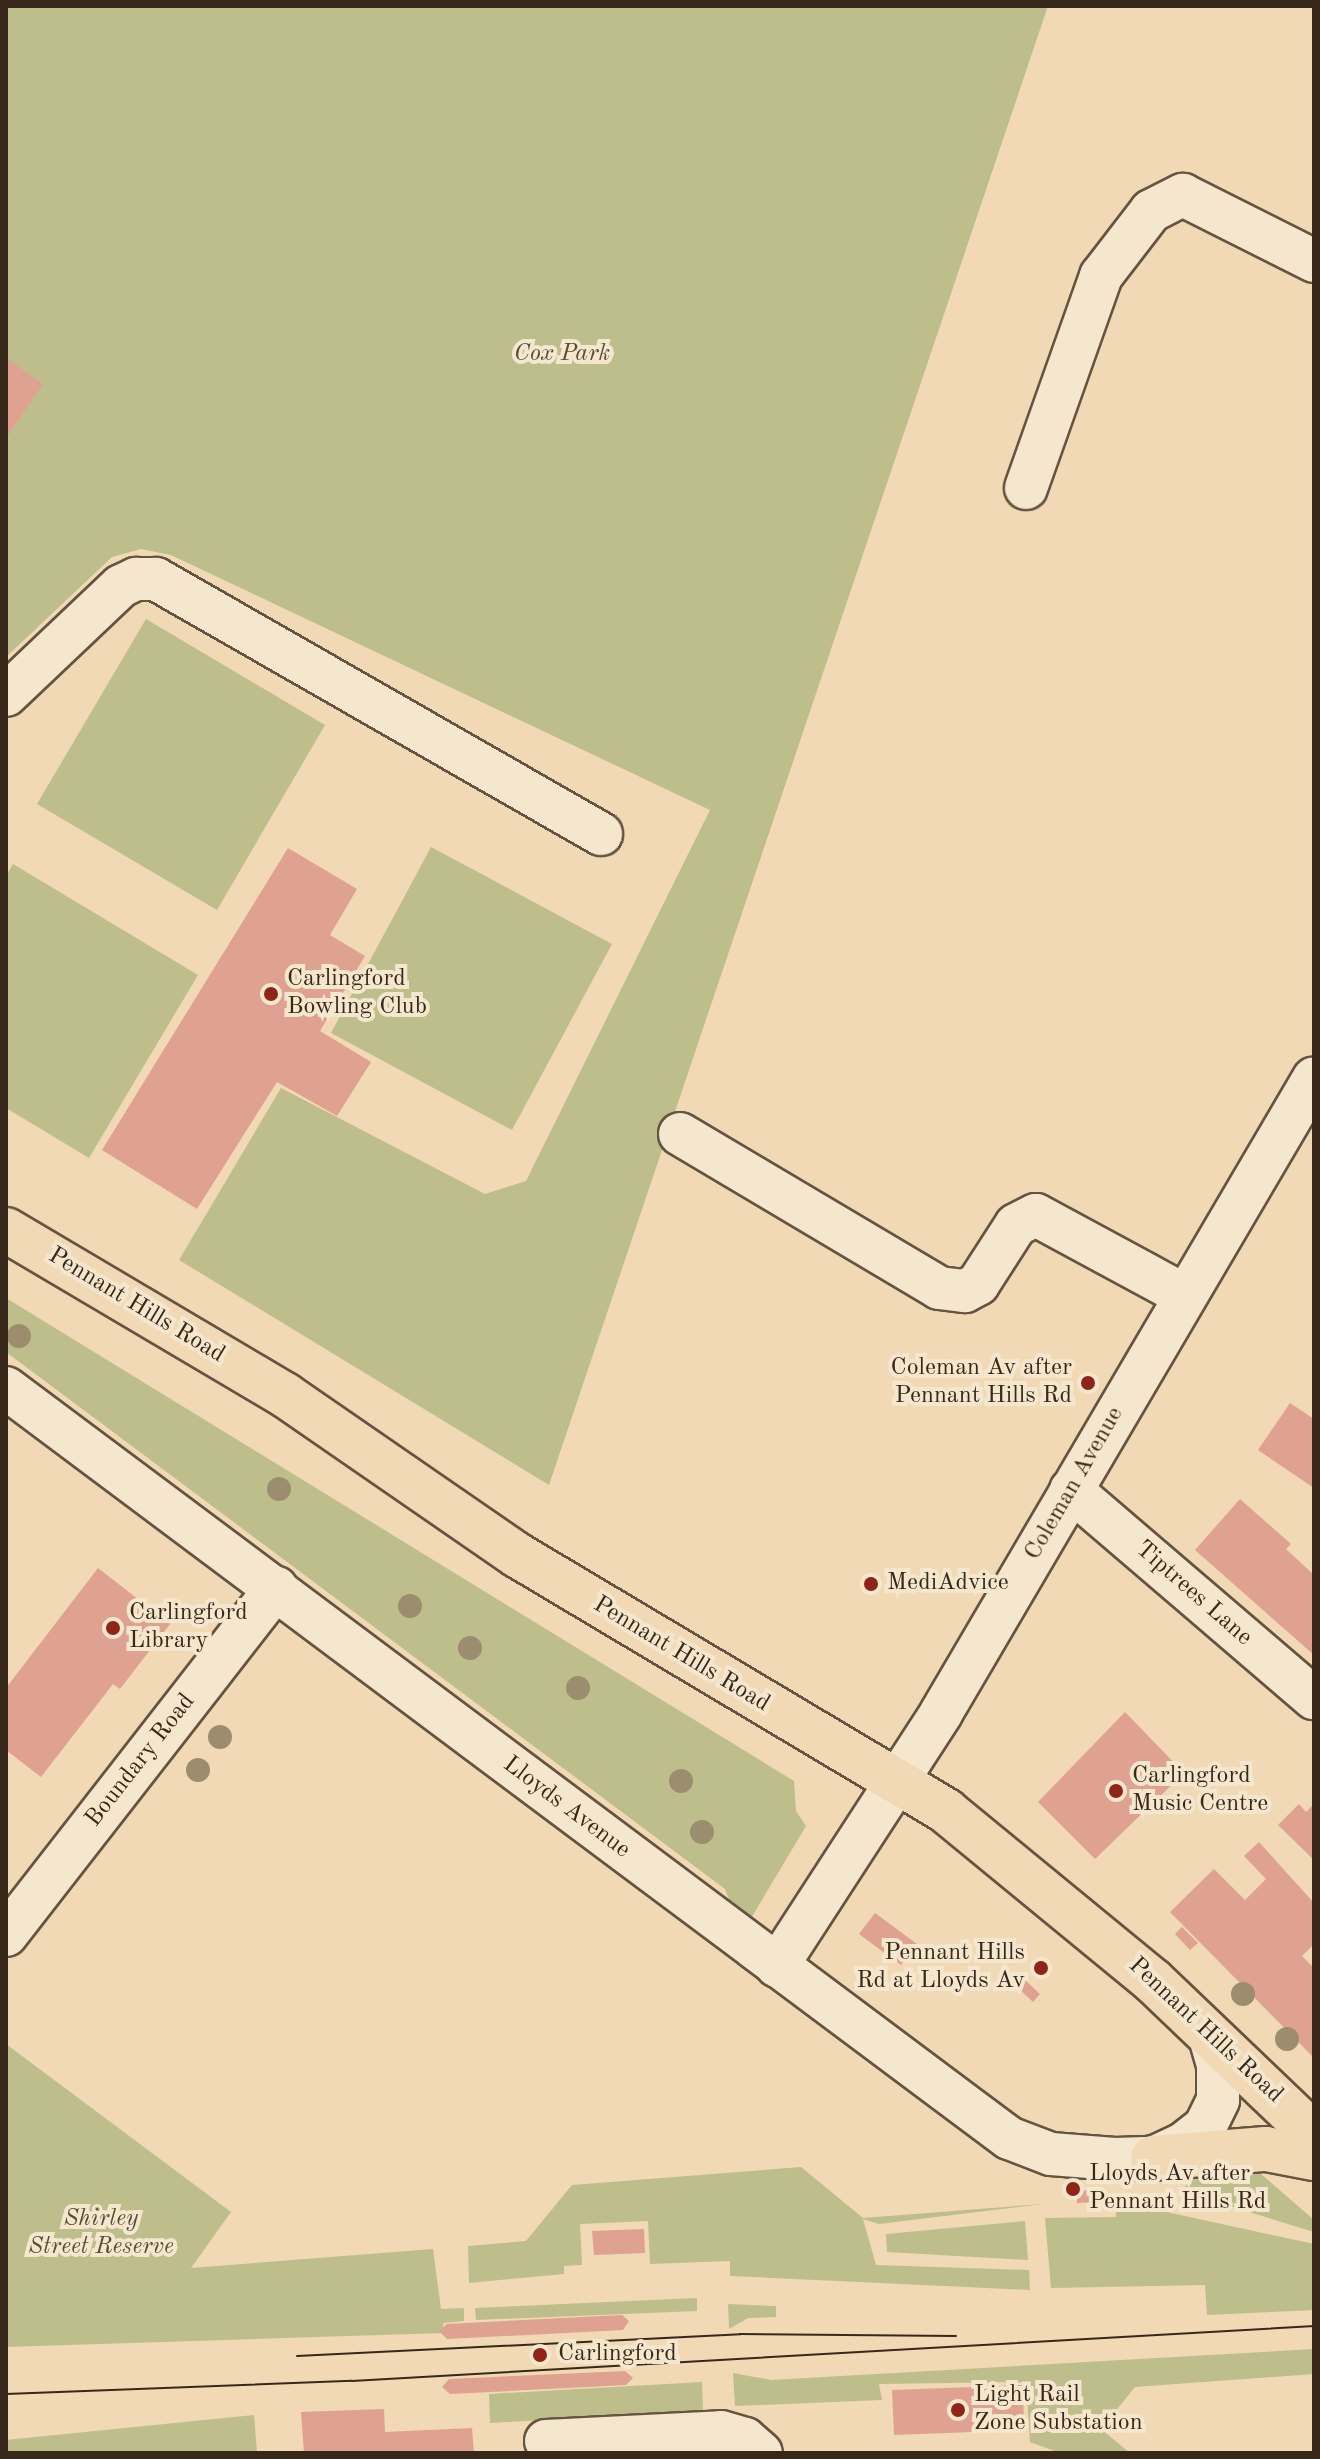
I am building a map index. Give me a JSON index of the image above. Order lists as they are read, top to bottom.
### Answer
{
  "streets": {
    "highway": ["Pennant Hills Road"],
    "street": [
      "Coleman Avenue",
      "Tiptrees Lane",
      "Boundary Road",
      "Lloyds Avenue"
    ]
  },
  "crossings": [
    ["Pennant Hills Road", "Coleman Avenue"],
    ["Coleman Avenue", "Tiptrees Lane"],
    ["Coleman Avenue", "Lloyds Avenue"],
    ["Boundary Road", "Lloyds Avenue"]
  ],
  "parks": ["Cox Park", "Shirley Street Reserve"],
  "places": [
    "Carlingford Bowling Club",
    "Coleman Av after Pennant Hills Rd",
    "MediAdvice",
    "Carlingford Library",
    "Carlingford Music Centre",
    "Pennant Hills Rd at Lloyds Av",
    "Lloyds Av after Pennant Hills Rd",
    "Carlingford",
    "Light Rail Zone Substation"
  ]
}
